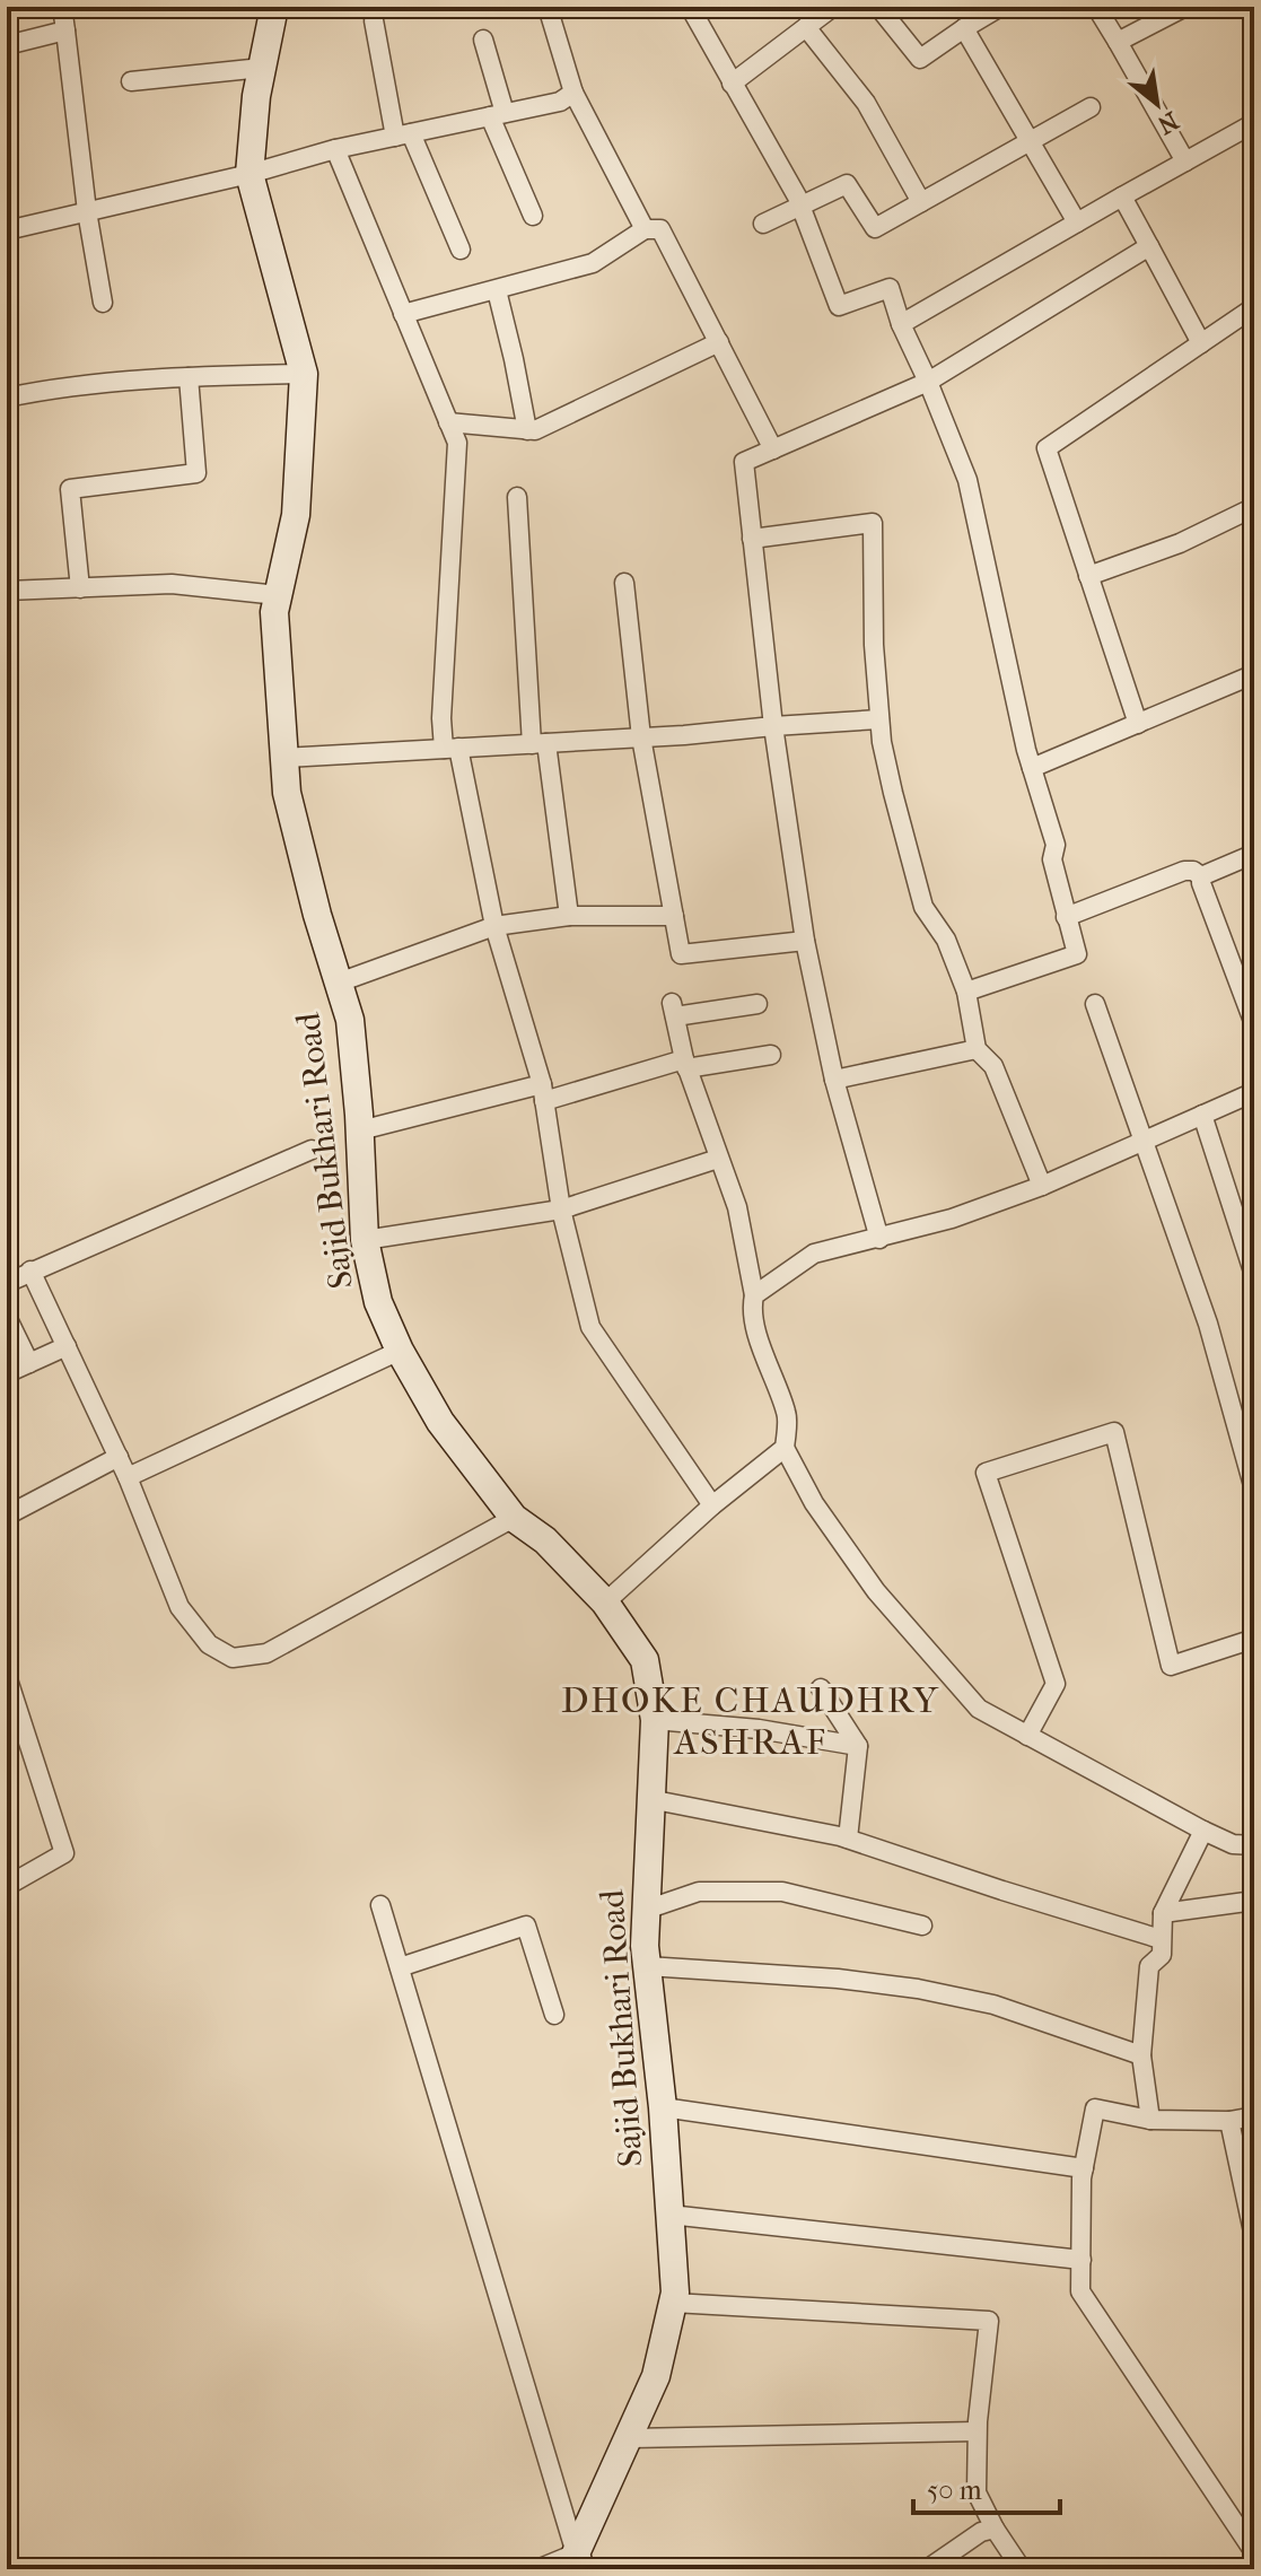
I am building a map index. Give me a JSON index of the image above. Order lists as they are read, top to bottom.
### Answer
{
  "streets": {
    "street": ["Sajid Bukhari Road"]
  },
  "districts": ["DHOKE CHAUDHRY ASHRAF"],
  "scale_bar": "50 m",
  "north": "bottom right"
}
